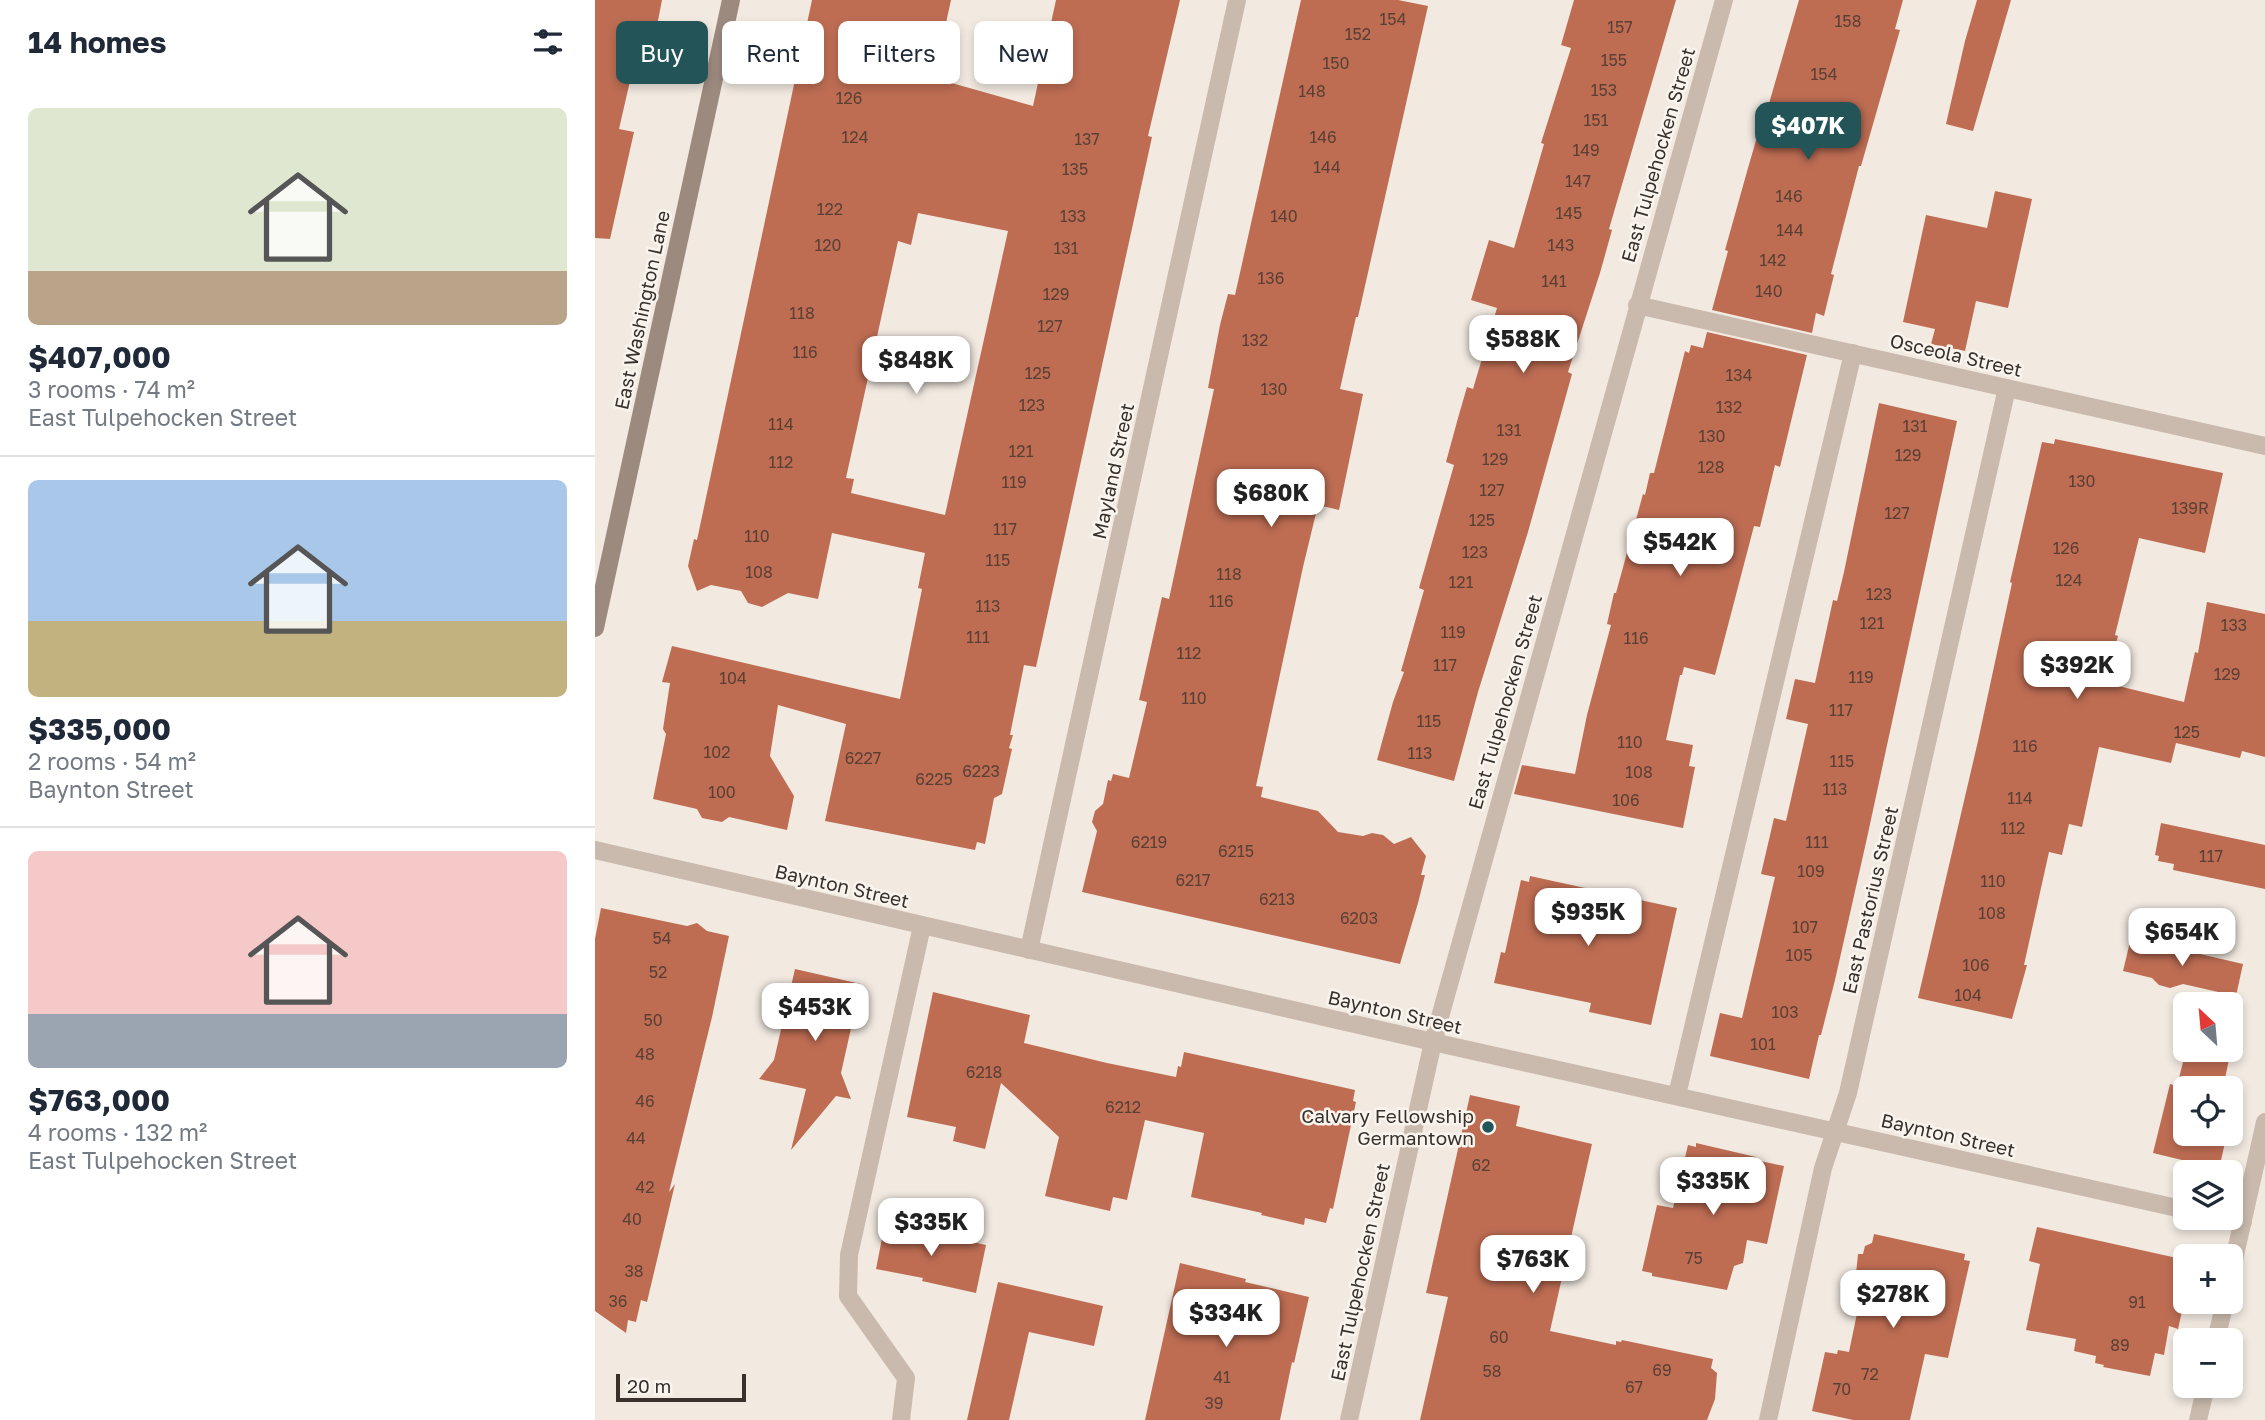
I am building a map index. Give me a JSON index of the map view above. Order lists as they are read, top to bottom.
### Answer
{
  "streets": {
    "main road": ["East Washington Lane"],
    "street": [
      "East Tulpehocken Street",
      "Osceola Street",
      "Mayland Street",
      "Baynton Street",
      "East Pastorius Street"
    ]
  },
  "crossings": [
    ["East Tulpehocken Street", "Osceola Street"],
    ["East Tulpehocken Street", "Baynton Street"],
    ["Osceola Street", "East Pastorius Street"],
    ["Mayland Street", "Baynton Street"],
    ["Baynton Street", "East Pastorius Street"]
  ],
  "places": ["Calvary Fellowship Germantown"],
  "house_numbers": [
    "154",
    "158",
    "157",
    "152",
    "155",
    "150",
    "154",
    "153",
    "148",
    "126",
    "151",
    "124",
    "146",
    "137",
    "149",
    "144",
    "135",
    "147",
    "146",
    "122",
    "145",
    "133",
    "140",
    "144",
    "120",
    "143",
    "131",
    "142",
    "136",
    "141",
    "140",
    "129",
    "118",
    "127",
    "132",
    "116",
    "125",
    "134",
    "130",
    "123",
    "132",
    "114",
    "131",
    "131",
    "130",
    "121",
    "129",
    "129",
    "112",
    "128",
    "130",
    "119",
    "127",
    "139R",
    "127",
    "125",
    "117",
    "110",
    "126",
    "123",
    "115",
    "108",
    "118",
    "124",
    "121",
    "123",
    "116",
    "113",
    "121",
    "133",
    "119",
    "111",
    "116",
    "112",
    "117",
    "129",
    "119",
    "104",
    "110",
    "117",
    "115",
    "125",
    "110",
    "116",
    "102",
    "113",
    "6227",
    "115",
    "6223",
    "108",
    "6225",
    "113",
    "100",
    "114",
    "106",
    "112",
    "6219",
    "111",
    "6215",
    "117",
    "109",
    "6217",
    "110",
    "6213",
    "108",
    "6203",
    "107",
    "54",
    "105",
    "106",
    "52",
    "104",
    "103",
    "50",
    "101",
    "48",
    "6218",
    "46",
    "6212",
    "44",
    "62",
    "42",
    "40",
    "75",
    "38",
    "36",
    "91",
    "60",
    "89",
    "69",
    "58",
    "72",
    "41",
    "67",
    "70",
    "39"
  ],
  "scale_bar": "20 m",
  "north": "top left",
  "page": {
    "heading": "14 homes",
    "chip": [
      "Buy",
      "Rent",
      "Filters",
      "New"
    ],
    "list": [
      {
        "name": "$407,000",
        "note": "3 rooms · 74 m² · East Tulpehocken Street"
      },
      {
        "name": "$335,000",
        "note": "2 rooms · 54 m² · Baynton Street"
      },
      {
        "name": "$763,000",
        "note": "4 rooms · 132 m² · East Tulpehocken Street"
      }
    ],
    "price": [
      "$407K",
      "$588K",
      "$848K",
      "$680K",
      "$542K",
      "$392K",
      "$935K",
      "$654K",
      "$453K",
      "$335K",
      "$335K",
      "$763K",
      "$278K",
      "$334K"
    ],
    "map_buttons": ["+", "−"],
    "scale": "20 m"
  }
}
